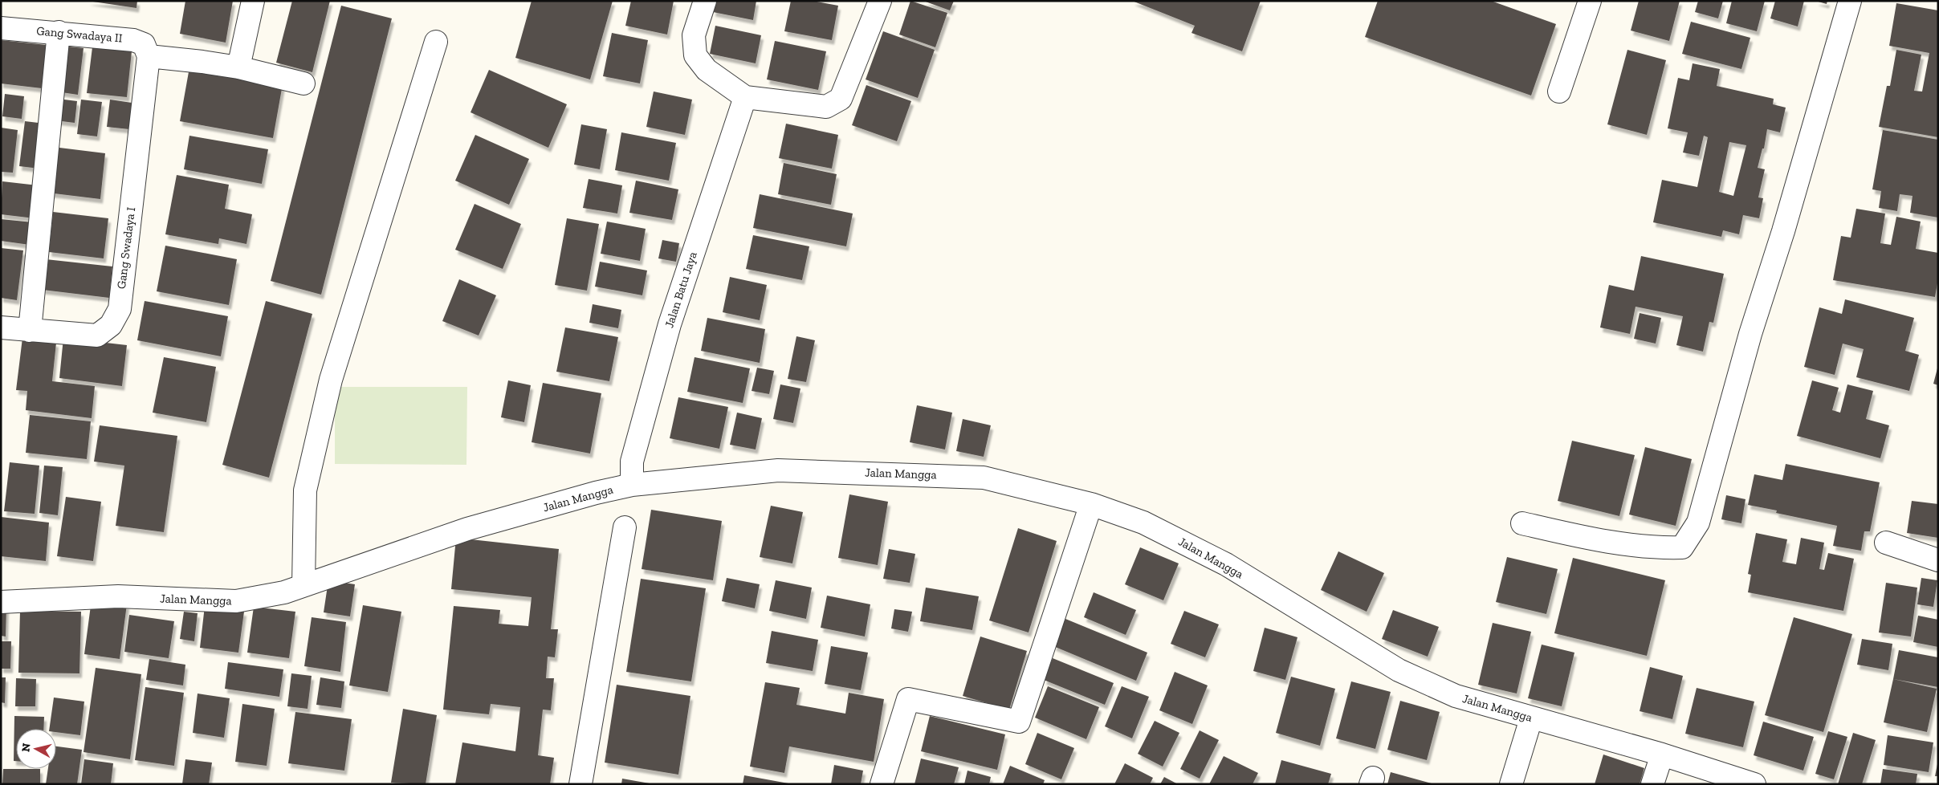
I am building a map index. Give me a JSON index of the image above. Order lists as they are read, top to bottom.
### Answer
{
  "streets": {
    "street": [
      "Gang Swadaya II",
      "Gang Swadaya I",
      "Jalan Batu Jaya",
      "Jalan Mangga"
    ]
  },
  "crossings": [
    ["Gang Swadaya II", "Gang Swadaya I"],
    ["Jalan Batu Jaya", "Jalan Mangga"]
  ],
  "north": "left"
}
